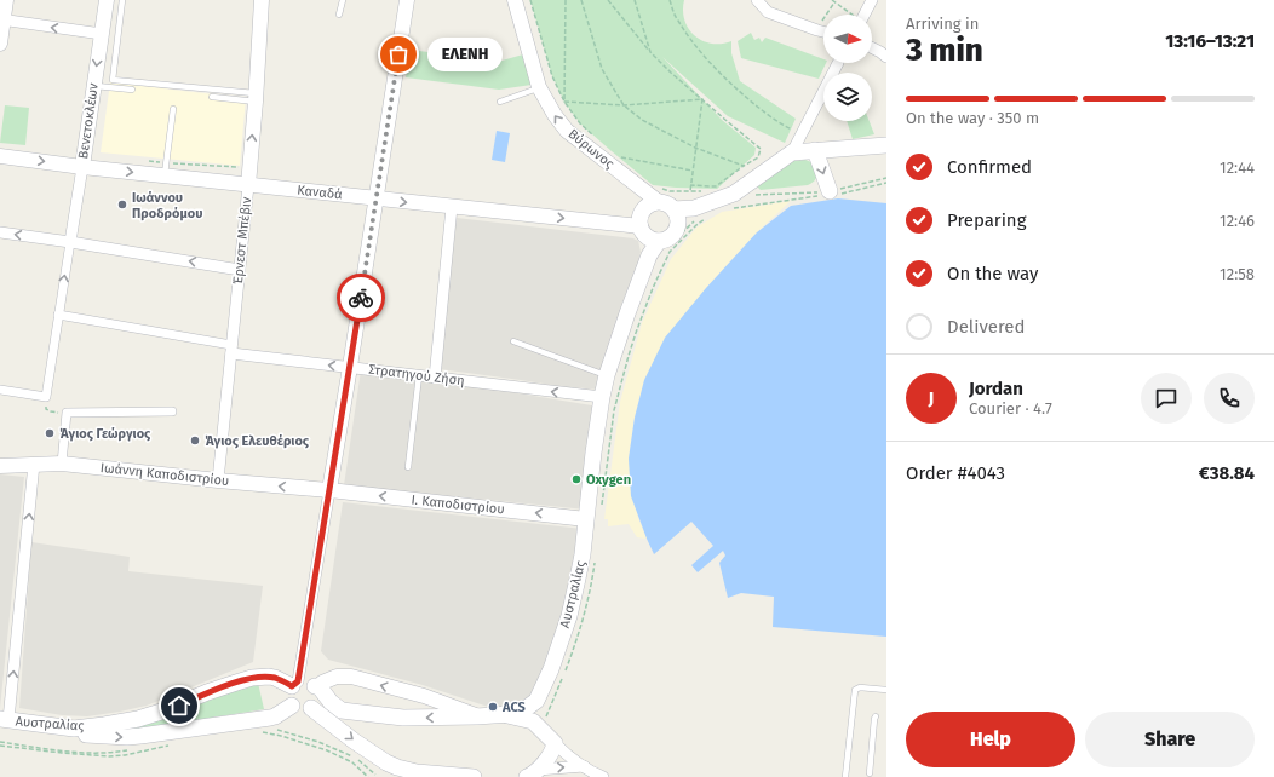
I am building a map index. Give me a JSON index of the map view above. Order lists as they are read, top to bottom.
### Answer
{
  "streets": {
    "main road": ["Αυστραλίας"],
    "street": [
      "Βενετοκλέων",
      "Βύρωνος",
      "Καναδά",
      "Έρνεστ Μπέβιν",
      "Στρατηγού Ζήση",
      "Ιωάννη Καποδιστρίου",
      "Ι. Καποδιστρίου"
    ]
  },
  "crossings": [
    ["Βενετοκλέων", "Καναδά"],
    ["Καναδά", "Έρνεστ Μπέβιν"],
    ["Καναδά", "Αυστραλίας"],
    ["Έρνεστ Μπέβιν", "Στρατηγού Ζήση"],
    ["Έρνεστ Μπέβιν", "Ιωάννη Καποδιστρίου"],
    ["Στρατηγού Ζήση", "Αυστραλίας"],
    ["Ιωάννη Καποδιστρίου", "Ι. Καποδιστρίου"],
    ["Ι. Καποδιστρίου", "Αυστραλίας"]
  ],
  "one_way": ["Βύρωνος", "Στρατηγού Ζήση", "Ι. Καποδιστρίου"],
  "places": [
    "ΕΛΕΝΗ",
    "Ιωάννου Προδρόμου",
    "Άγιος Γεώργιος",
    "Άγιος Ελευθέριος",
    "Oxygen",
    "ACS"
  ],
  "north": "right",
  "page": {
    "heading": ["3 min", "Arriving in", "13:16–13:21"],
    "panel": [
      "Jordan",
      "Courier · 4.7",
      "Order #4043",
      "€38.84"
    ],
    "bubble": "ΕΛΕΝΗ",
    "bar": "On the way · 350 m",
    "list": [
      ["Confirmed", "12:44"],
      ["Preparing", "12:46"],
      ["On the way", "12:58"],
      "Delivered"
    ],
    "round": "J",
    "buttons": ["Help", "Share"]
  }
}
